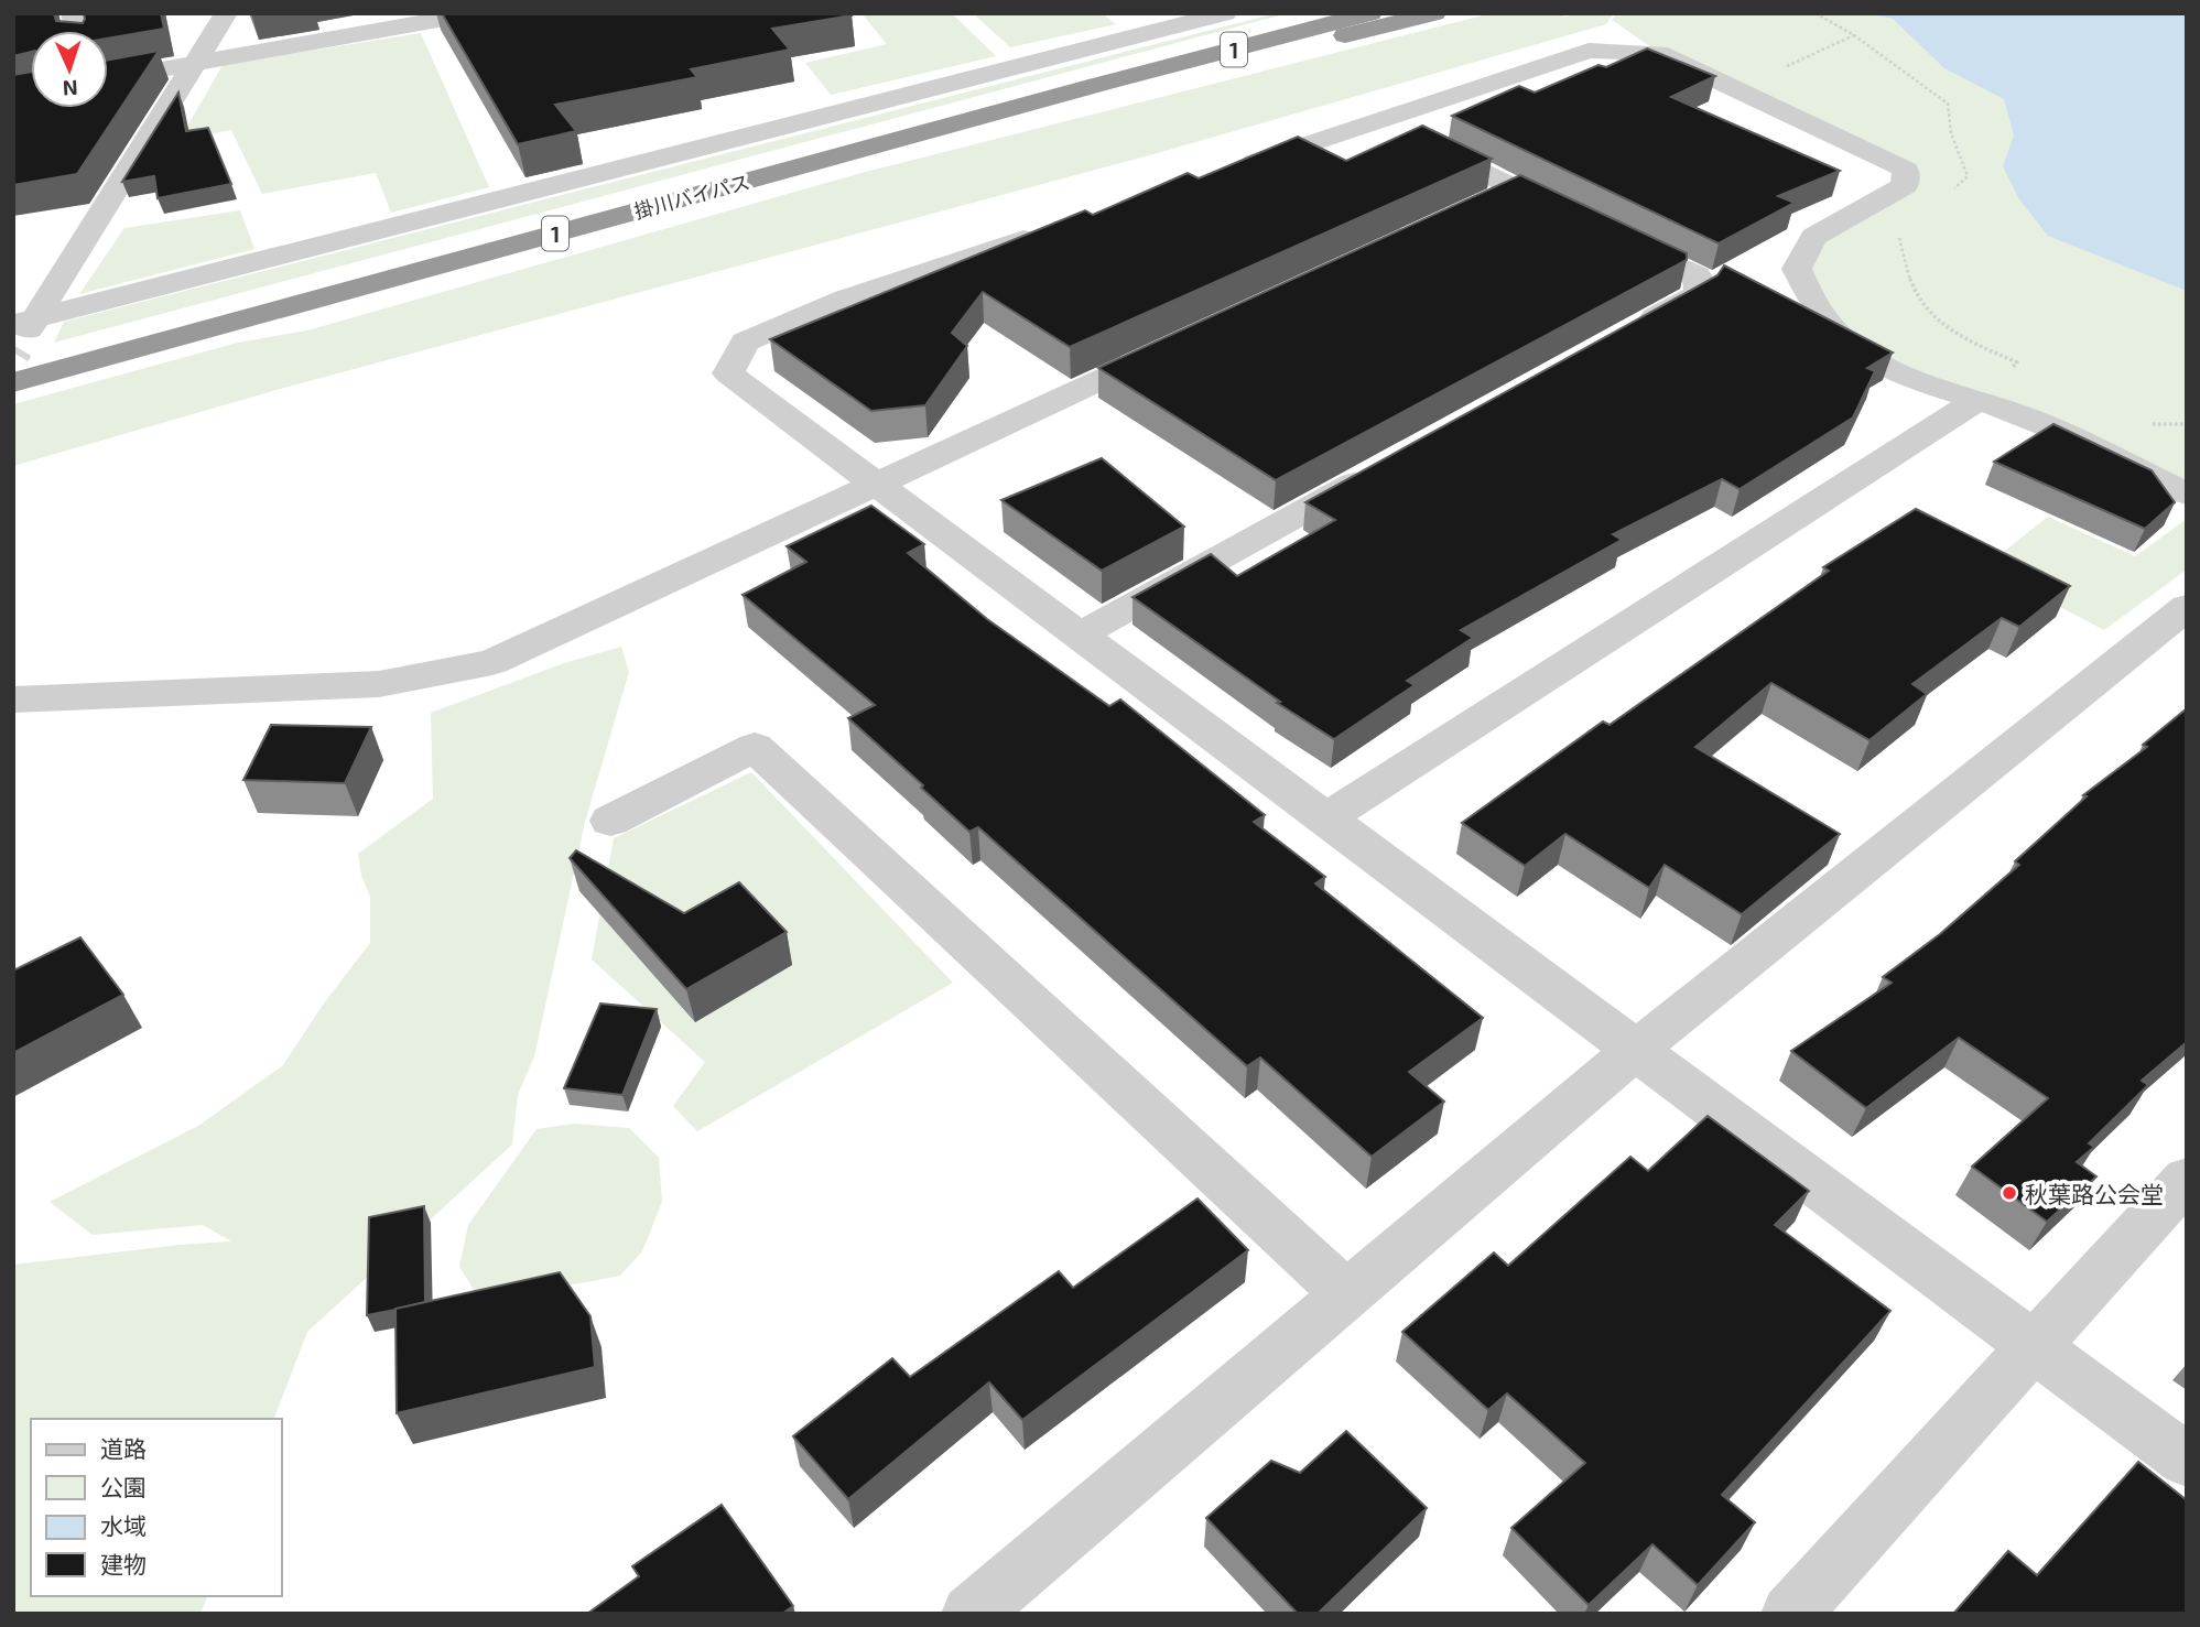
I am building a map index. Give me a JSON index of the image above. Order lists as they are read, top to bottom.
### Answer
{
  "streets": {
    "highway": ["1", "掛川バイパス"]
  },
  "places": ["秋葉路公会堂"],
  "legend": [
    "道路",
    "公園",
    "水域",
    "建物"
  ],
  "north": "bottom"
}
